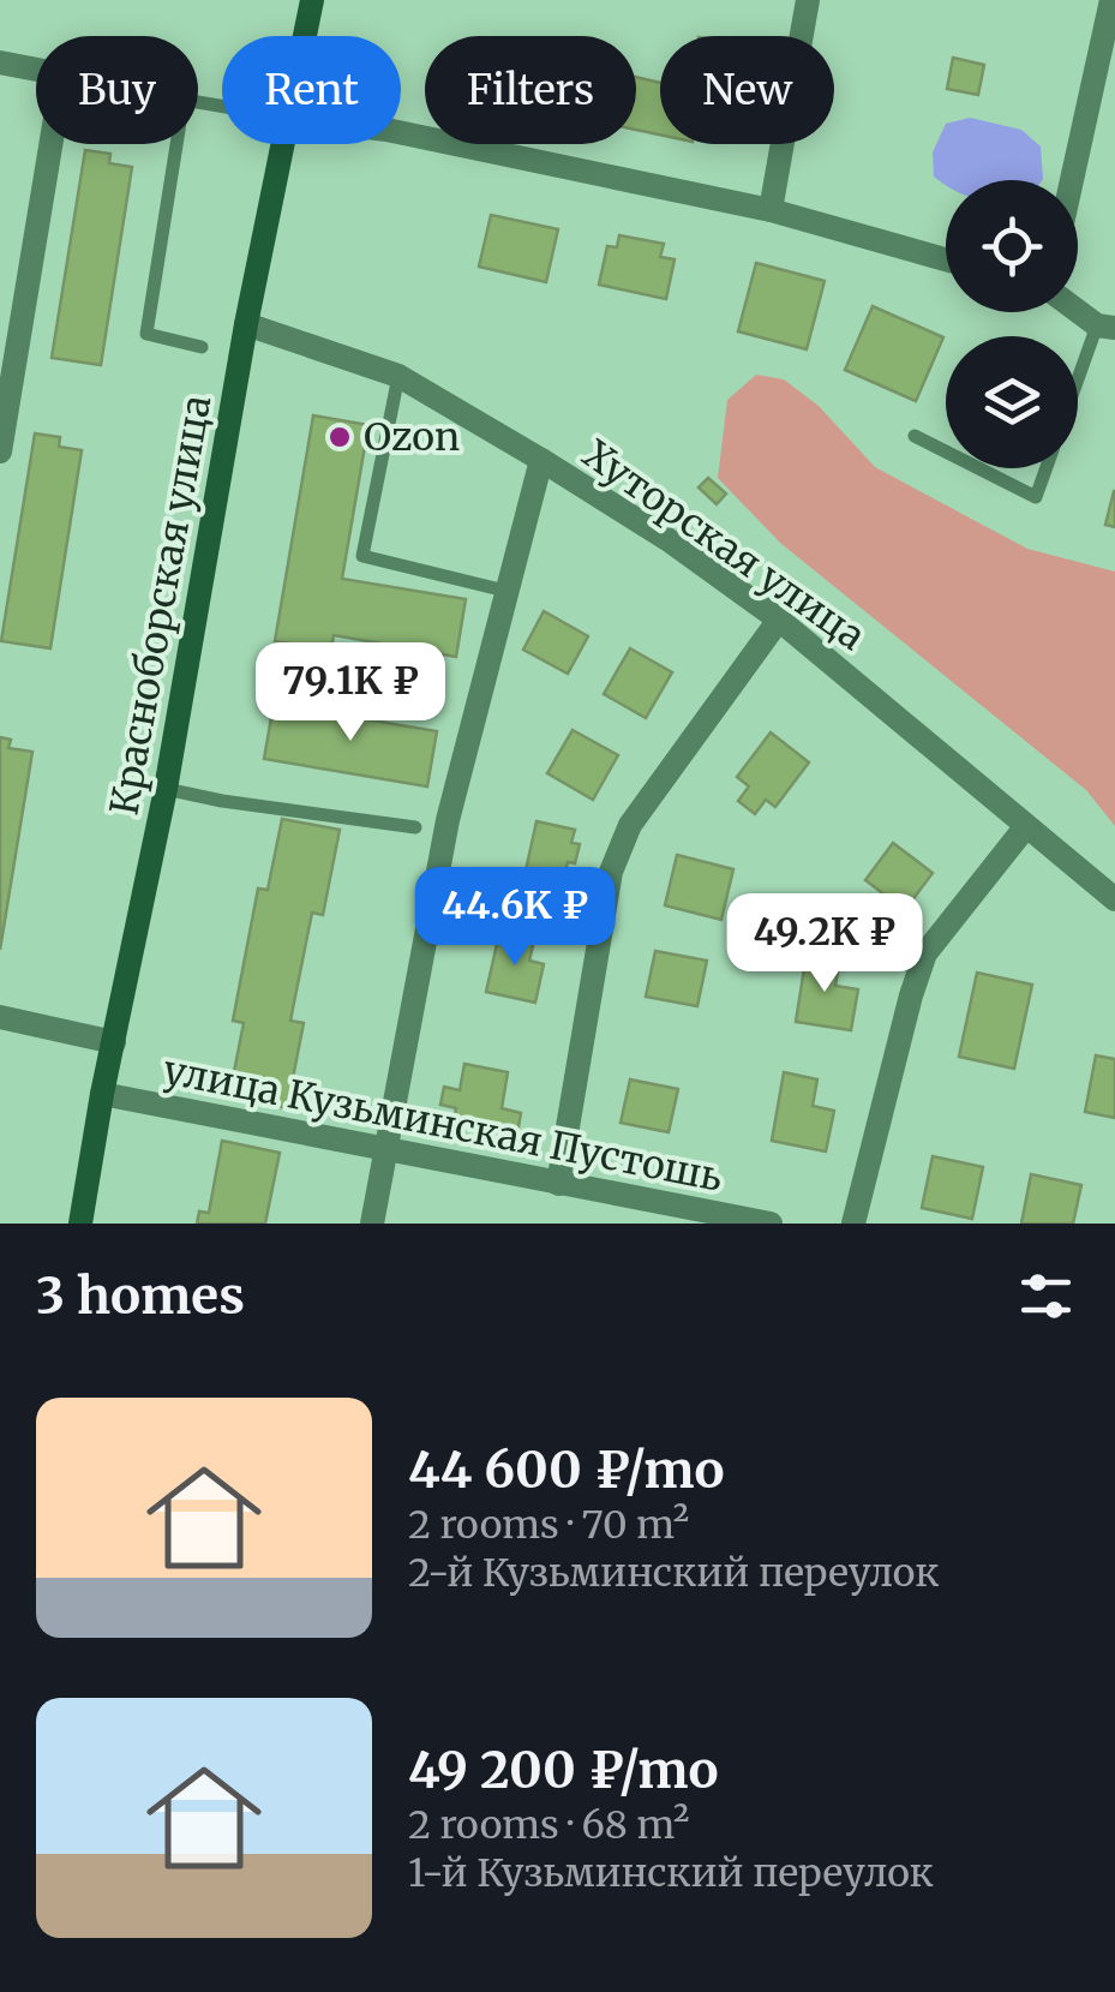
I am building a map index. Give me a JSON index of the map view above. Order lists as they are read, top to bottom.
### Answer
{
  "streets": {
    "street": ["Хуторская улица", "Красноборская улица", "улица Кузьминская Пустошь"]
  },
  "crossings": [
    ["Хуторская улица", "Красноборская улица"],
    ["Красноборская улица", "улица Кузьминская Пустошь"]
  ],
  "places": ["Ozon"],
  "page": {
    "chip": [
      "Buy",
      "Rent",
      "Filters",
      "New"
    ],
    "price": ["79.1K ₽", "44.6K ₽", "49.2K ₽"],
    "heading": "3 homes",
    "list": [
      {
        "name": "44 600 ₽/mo",
        "note": "2 rooms · 70 m² · 2-й Кузьминский переулок"
      },
      {
        "name": "49 200 ₽/mo",
        "note": "2 rooms · 68 m² · 1-й Кузьминский переулок"
      }
    ]
  }
}
